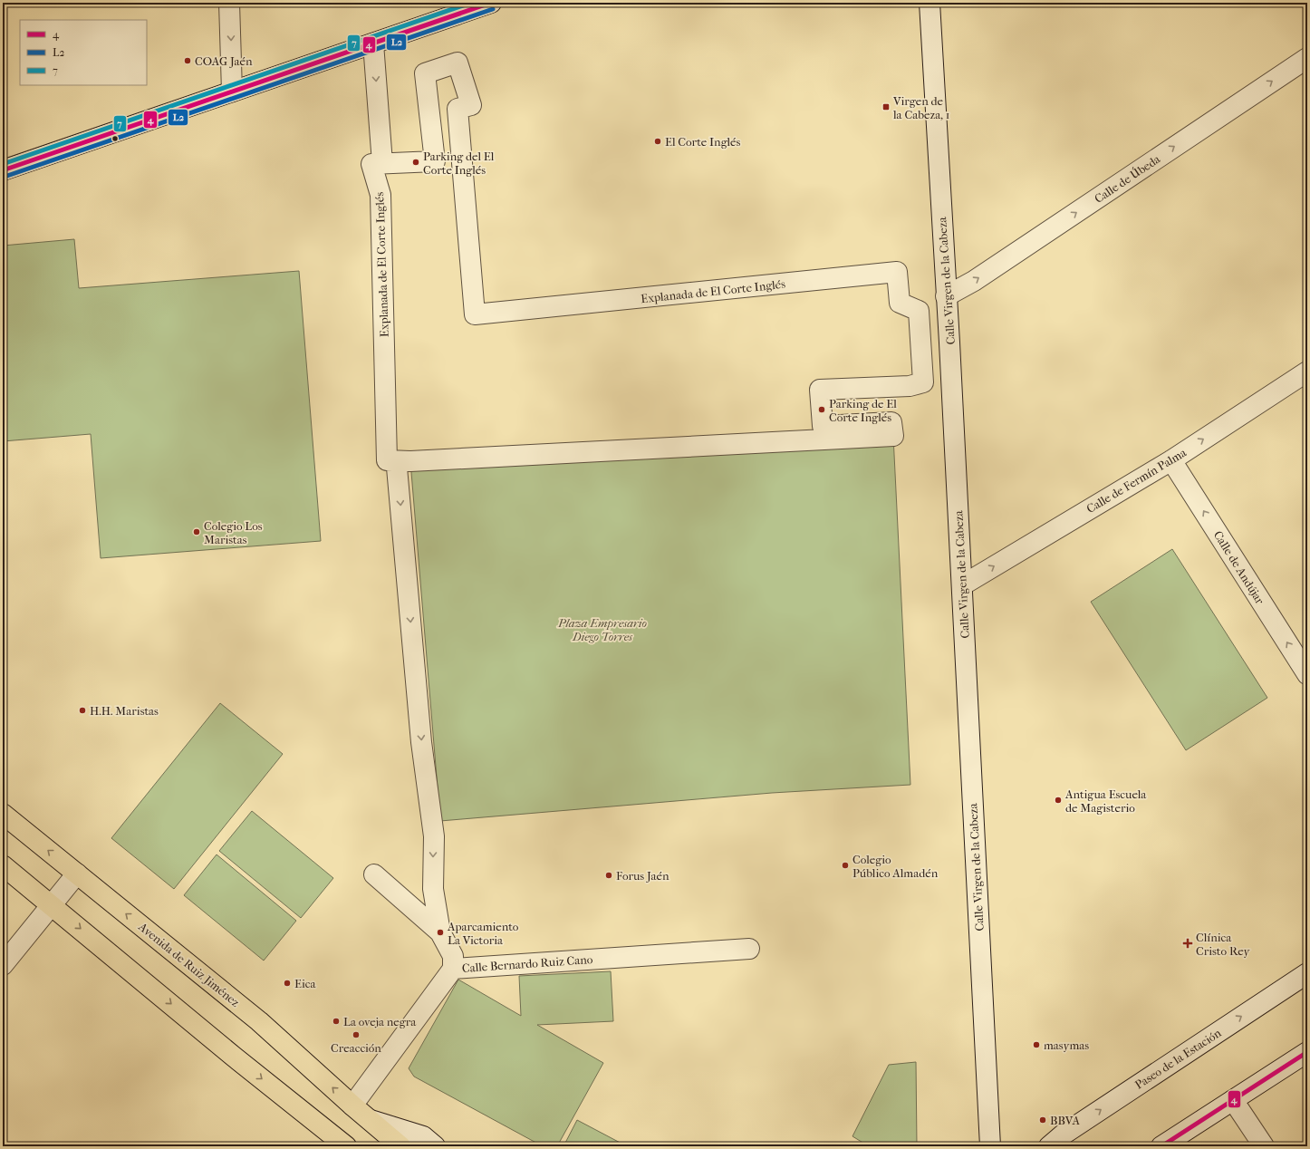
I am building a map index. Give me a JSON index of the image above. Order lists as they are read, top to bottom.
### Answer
{
  "streets": {
    "main road": ["Avenida de Ruiz Jiménez"],
    "street": [
      "Calle de Úbeda",
      "Explanada de El Corte Inglés",
      "Calle Virgen de la Cabeza",
      "Calle de Fermín Palma",
      "Calle de Andújar",
      "Calle Bernardo Ruiz Cano",
      "Paseo de la Estación"
    ]
  },
  "crossings": [
    ["Calle de Úbeda", "Calle Virgen de la Cabeza"],
    ["Calle Virgen de la Cabeza", "Calle de Fermín Palma"],
    ["Calle de Fermín Palma", "Calle de Andújar"],
    ["Calle Bernardo Ruiz Cano", "Avenida de Ruiz Jiménez"]
  ],
  "one_way": ["Calle de Úbeda", "Calle de Fermín Palma", "Calle de Andújar"],
  "parks": ["Plaza Empresario Diego Torres"],
  "places": {
    "other": [
      "COAG Jaén",
      "El Corte Inglés",
      "Parking del El Corte Inglés",
      "Parking de El Corte Inglés",
      "Colegio Los Maristas",
      "H.H. Maristas",
      "Antigua Escuela de Magisterio",
      "Colegio Público Almadén",
      "Forus Jaén",
      "Aparcamiento La Victoria",
      "Eica",
      "La oveja negra",
      "Creacción",
      "masymas",
      "BBVA"
    ],
    "transit": ["Virgen de la Cabeza, 1"],
    "health": ["Clínica Cristo Rey"]
  },
  "lines": ["transit line 4", "transit line 7", "transit line L2"],
  "legend": ["4", "L2", "7"]
}
